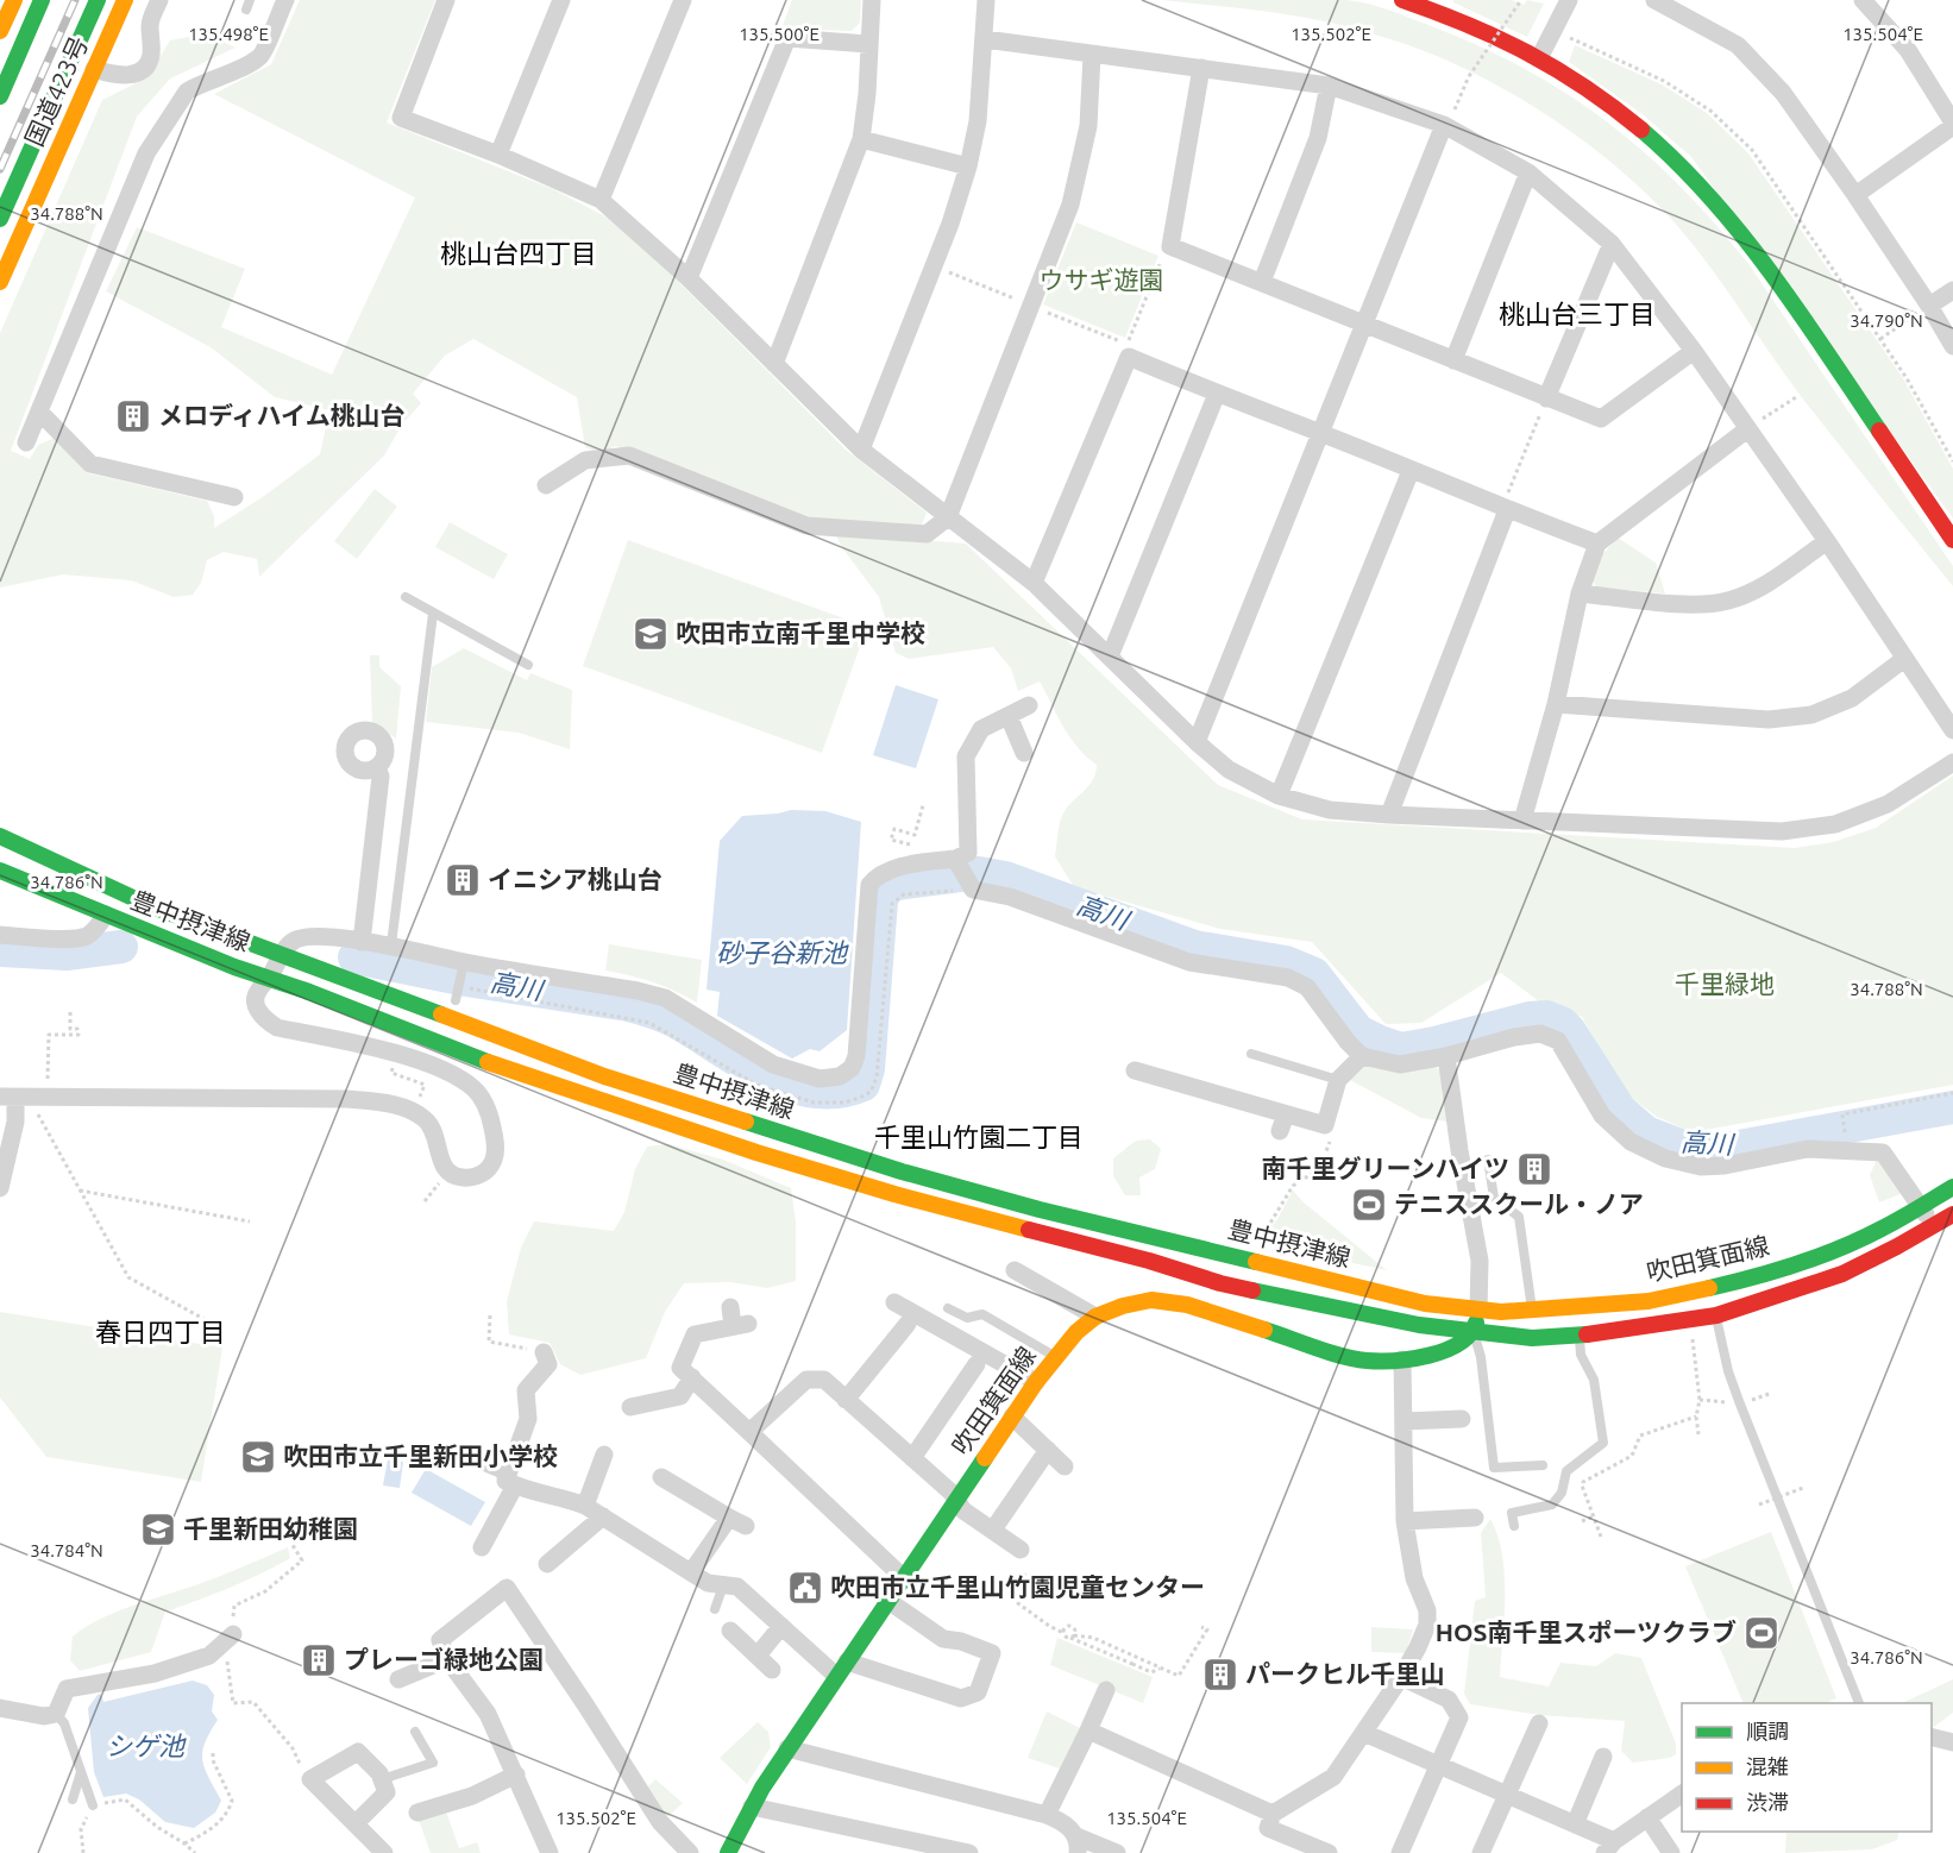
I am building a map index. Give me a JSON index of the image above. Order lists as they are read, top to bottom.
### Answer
{
  "streets": {
    "main road": ["国道423号", "豊中摂津線", "吹田箕面線"]
  },
  "crossings": [
    ["豊中摂津線", "吹田箕面線"]
  ],
  "districts": [
    "桃山台四丁目",
    "桃山台三丁目",
    "千里山竹園二丁目",
    "春日四丁目"
  ],
  "water": ["高川", "砂子谷新池", "シゲ池"],
  "parks": ["ウサギ遊園", "千里緑地"],
  "places": {
    "building": [
      "メロディハイム桃山台",
      "イニシア桃山台",
      "南千里グリーンハイツ",
      "プレーゴ緑地公園",
      "パークヒル千里山"
    ],
    "school or university": ["吹田市立南千里中学校", "吹田市立千里新田小学校", "千里新田幼稚園"],
    "sports": ["テニススクール・ノア", "HOS南千里スポーツクラブ"],
    "public building": ["吹田市立千里山竹園児童センター"]
  },
  "legend": ["順調", "混雑", "渋滞"],
  "coordinates": [
    "135.498°E",
    "135.500°E",
    "135.502°E",
    "135.504°E",
    "34.788°N",
    "34.790°N",
    "34.786°N",
    "34.784°N"
  ]
}
